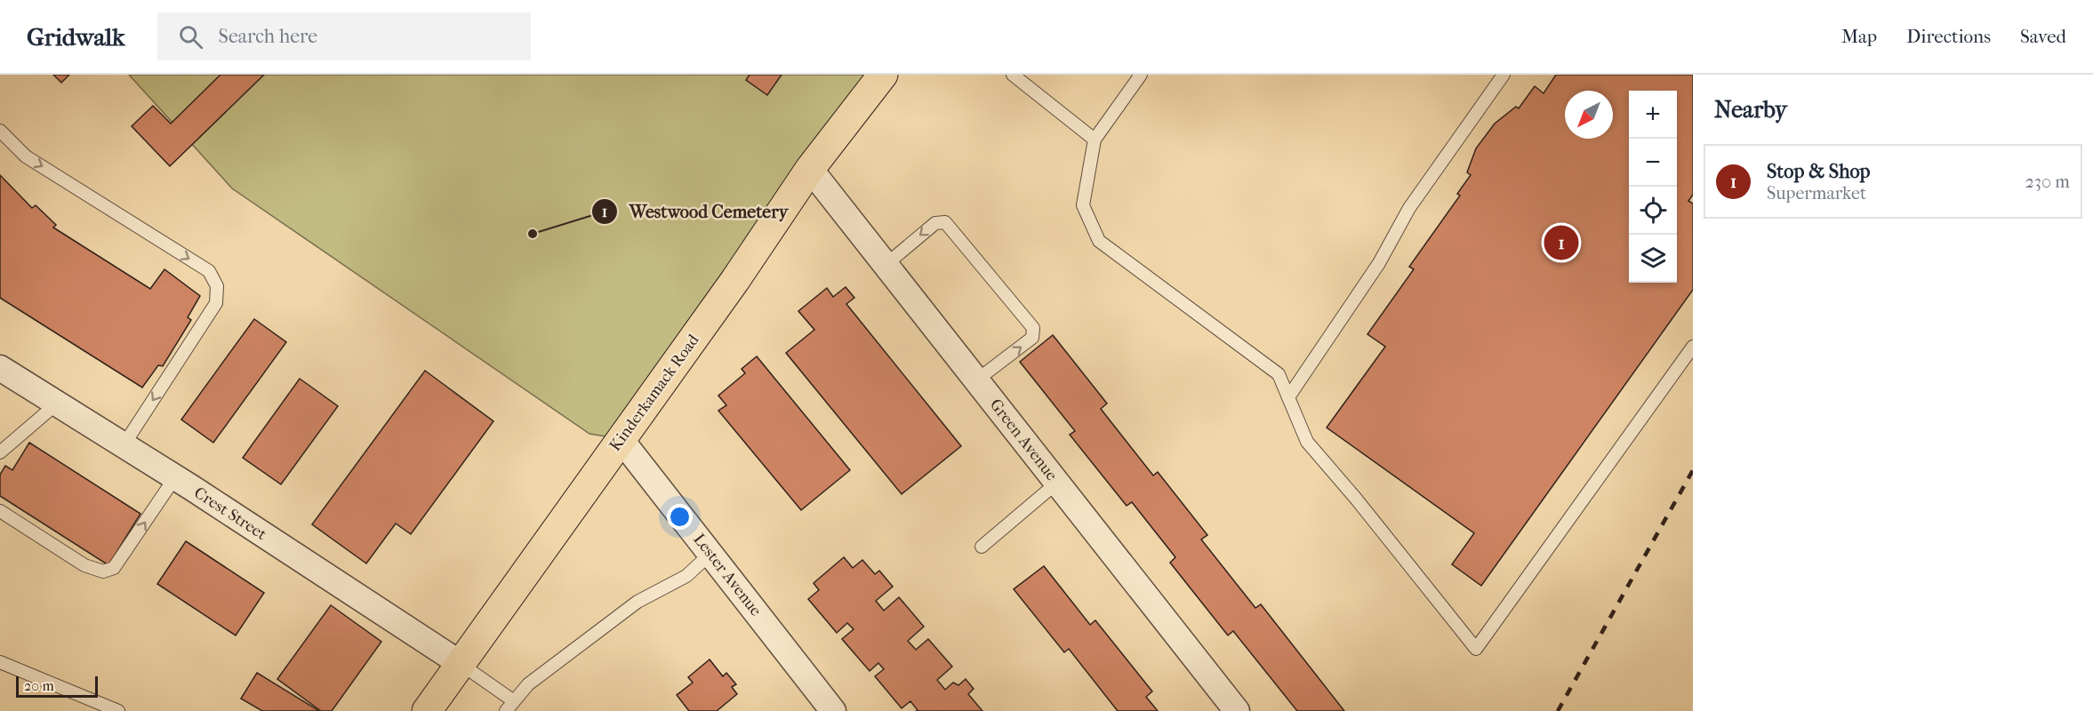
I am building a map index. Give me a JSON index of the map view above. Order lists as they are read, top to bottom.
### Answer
{
  "streets": {
    "main road": ["Kinderkamack Road"],
    "street": ["Green Avenue", "Crest Street", "Lester Avenue"]
  },
  "crossings": [
    ["Kinderkamack Road", "Green Avenue"],
    ["Kinderkamack Road", "Crest Street"],
    ["Kinderkamack Road", "Lester Avenue"]
  ],
  "places": ["Westwood Cemetery"],
  "scale_bar": "20 m",
  "north": "bottom left",
  "page": {
    "header": "Gridwalk",
    "search": "Search here",
    "nav": ["Map", "Directions", "Saved"],
    "heading": "Nearby",
    "map_buttons": ["+", "−"],
    "list": [
      {
        "mark": "1",
        "name": "Stop & Shop",
        "note": "Supermarket",
        "value": "230 m"
      }
    ],
    "pins": "1",
    "scale": "20 m"
  }
}
